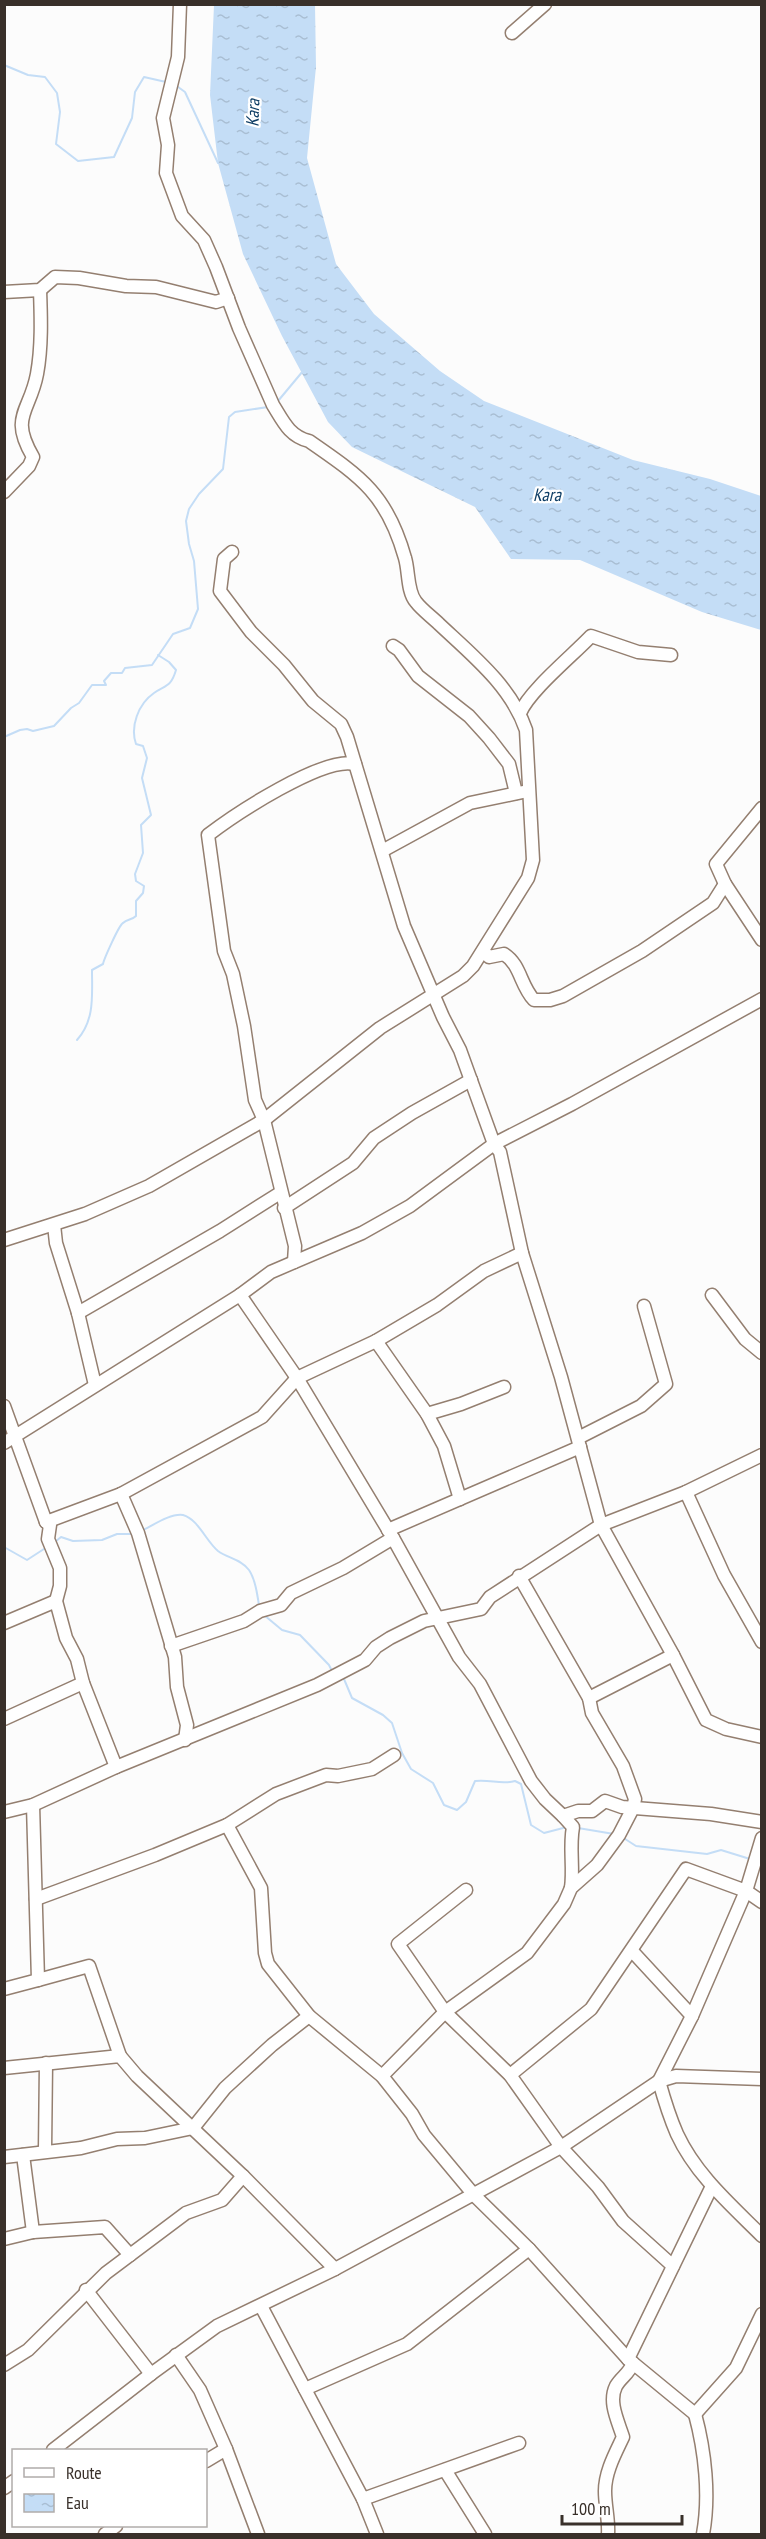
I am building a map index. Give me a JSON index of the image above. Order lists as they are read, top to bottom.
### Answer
{
  "water": ["Kara"],
  "legend": ["Route", "Eau"],
  "scale_bar": "100 m"
}
